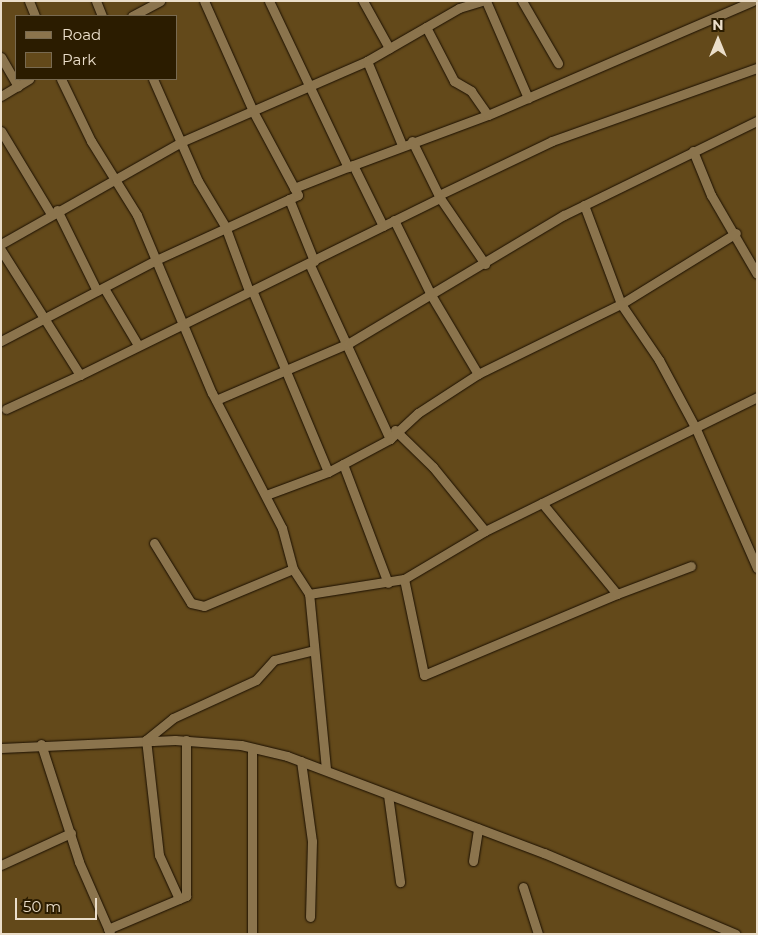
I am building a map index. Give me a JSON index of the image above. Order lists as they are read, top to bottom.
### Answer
{
  "legend": ["Road", "Park"],
  "scale_bar": "50 m",
  "north": "top"
}
